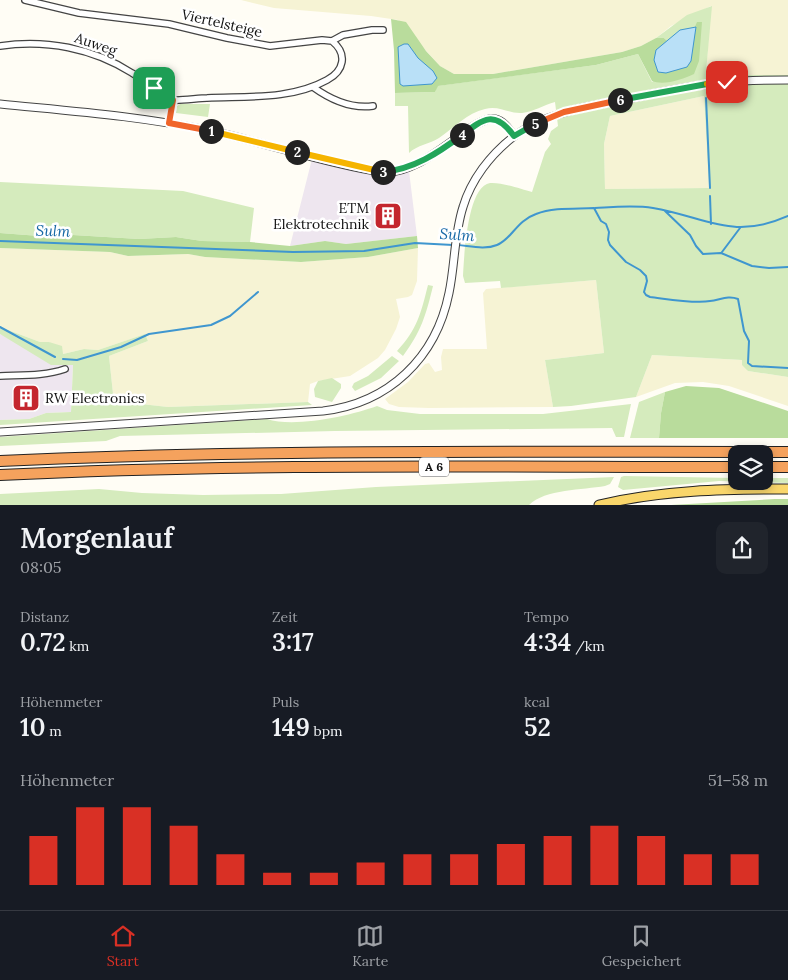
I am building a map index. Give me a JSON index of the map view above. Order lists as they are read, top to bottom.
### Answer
{
  "streets": {
    "highway": ["A 6"],
    "street": ["Viertelsteige", "Auweg"]
  },
  "water": ["Sulm"],
  "places": {
    "building": ["ETM Elektrotechnik", "RW Electronics"]
  },
  "page": {
    "pins": [
      "6",
      "5",
      "1",
      "4",
      "2",
      "3"
    ],
    "heading": ["Morgenlauf", "08:05"],
    "stats": [
      ["Distanz", "0.72 km"],
      ["Zeit", "3:17"],
      ["Tempo", "4:34 /km"],
      ["Höhenmeter", "10 m"],
      ["Puls", "149 bpm"],
      ["kcal", "52"]
    ],
    "chart": ["Höhenmeter", "51–58 m"],
    "tabs": ["Start", "Karte", "Gespeichert"]
  }
}
